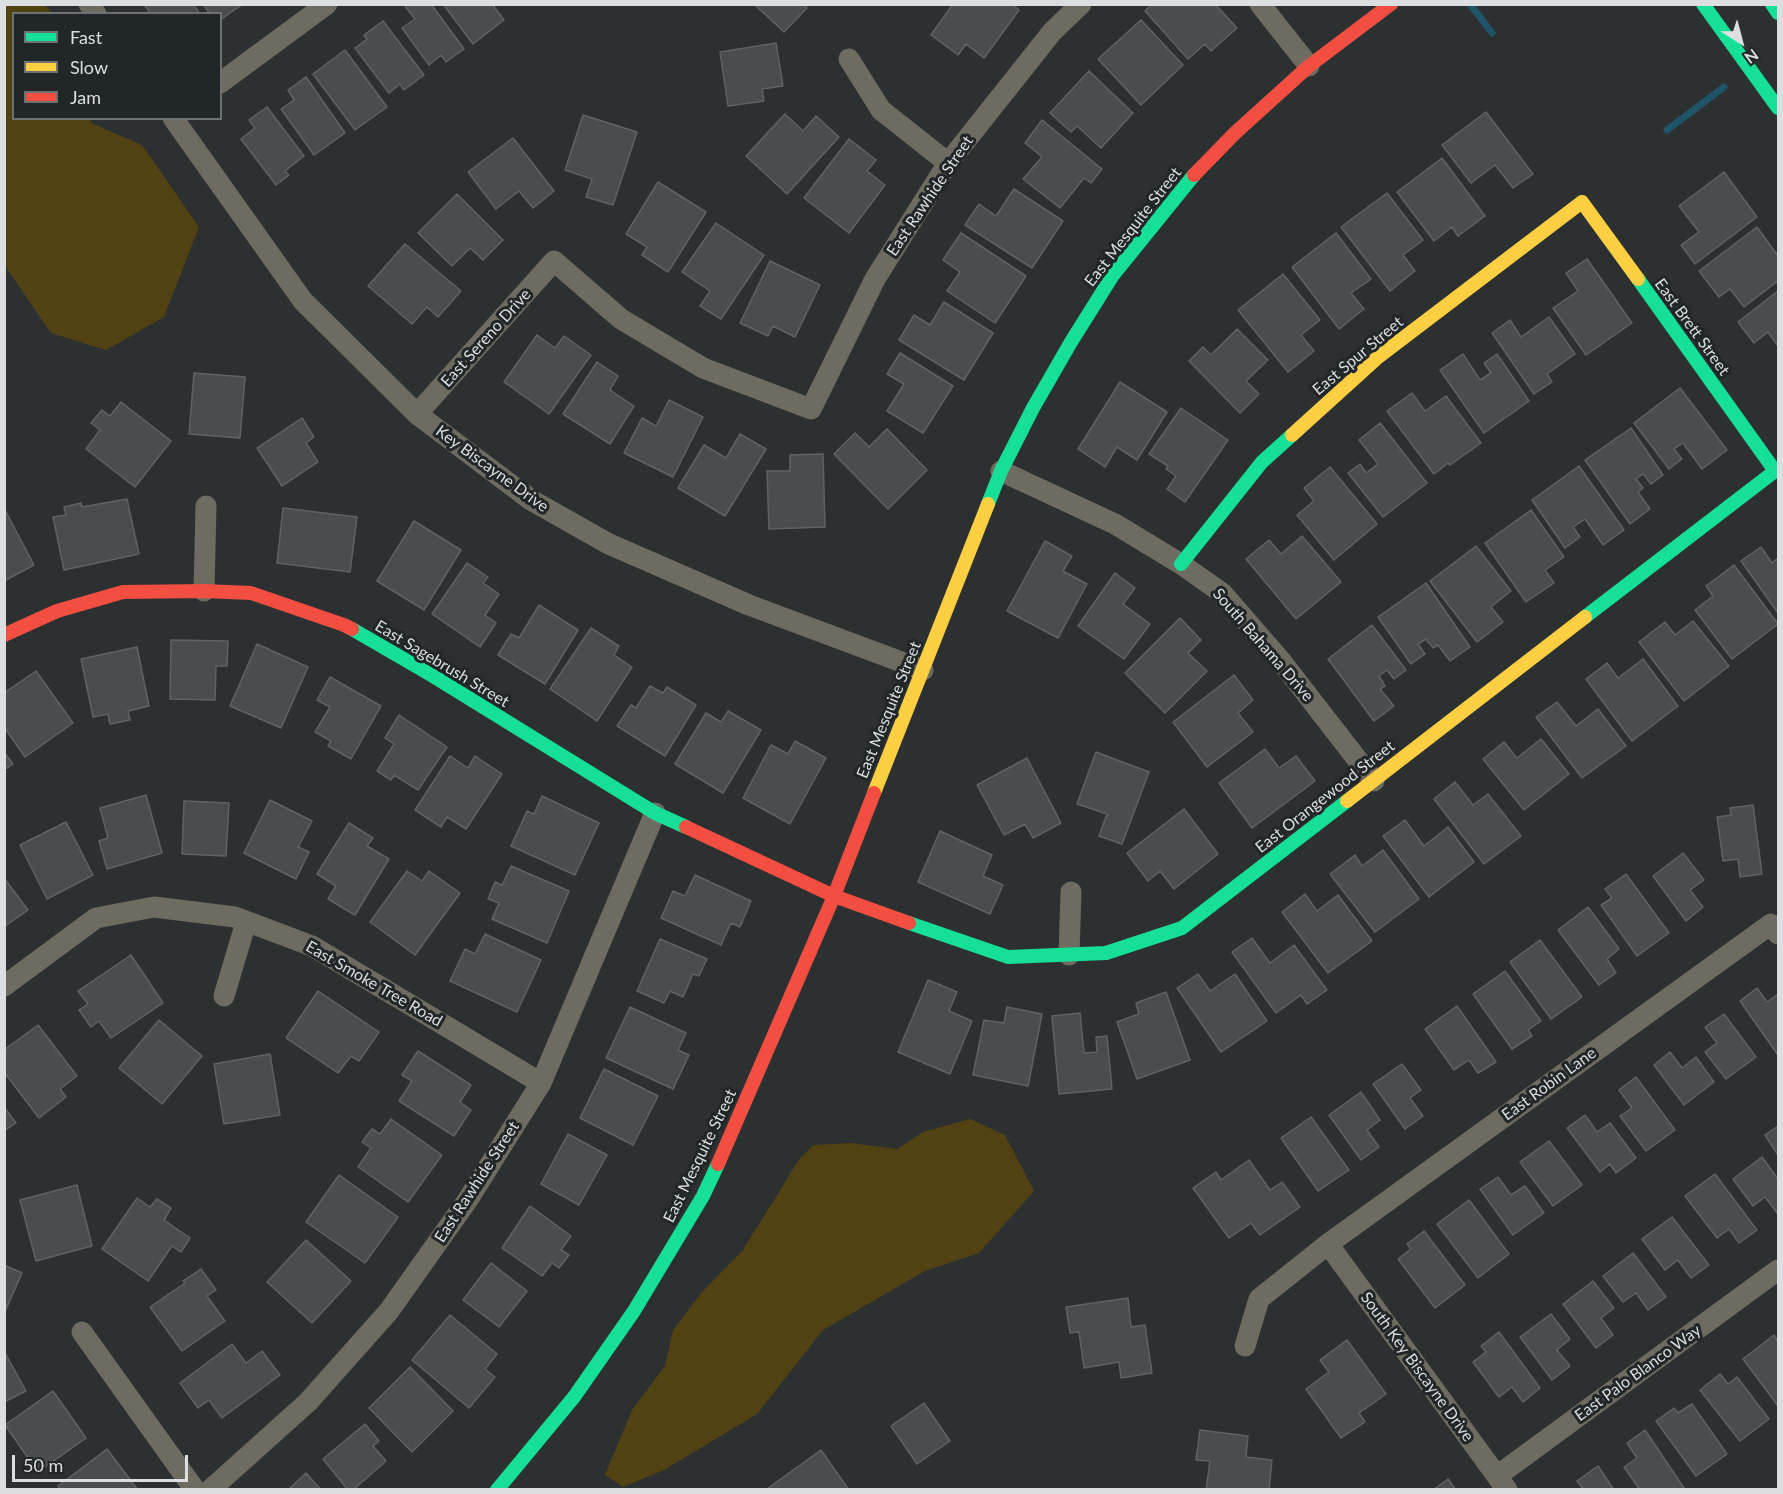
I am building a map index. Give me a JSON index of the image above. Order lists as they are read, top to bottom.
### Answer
{
  "streets": {
    "street": [
      "East Rawhide Street",
      "East Mesquite Street",
      "East Brett Street",
      "East Sereno Drive",
      "East Spur Street",
      "Key Biscayne Drive",
      "South Bahama Drive",
      "East Sagebrush Street",
      "East Orangewood Street",
      "East Smoke Tree Road",
      "East Robin Lane",
      "South Key Biscayne Drive",
      "East Palo Blanco Way"
    ]
  },
  "crossings": [
    ["East Rawhide Street", "East Sereno Drive"],
    ["East Rawhide Street", "East Sagebrush Street"],
    ["East Rawhide Street", "East Smoke Tree Road"],
    ["East Mesquite Street", "Key Biscayne Drive"],
    ["East Mesquite Street", "South Bahama Drive"],
    ["East Mesquite Street", "East Sagebrush Street"],
    ["East Mesquite Street", "East Orangewood Street"],
    ["East Brett Street", "East Spur Street"],
    ["East Brett Street", "East Orangewood Street"],
    ["East Sereno Drive", "Key Biscayne Drive"],
    ["East Spur Street", "South Bahama Drive"],
    ["South Bahama Drive", "East Orangewood Street"],
    ["East Sagebrush Street", "East Orangewood Street"],
    ["East Robin Lane", "South Key Biscayne Drive"],
    ["South Key Biscayne Drive", "East Palo Blanco Way"]
  ],
  "legend": ["Fast", "Slow", "Jam"],
  "scale_bar": "50 m",
  "north": "bottom right"
}
